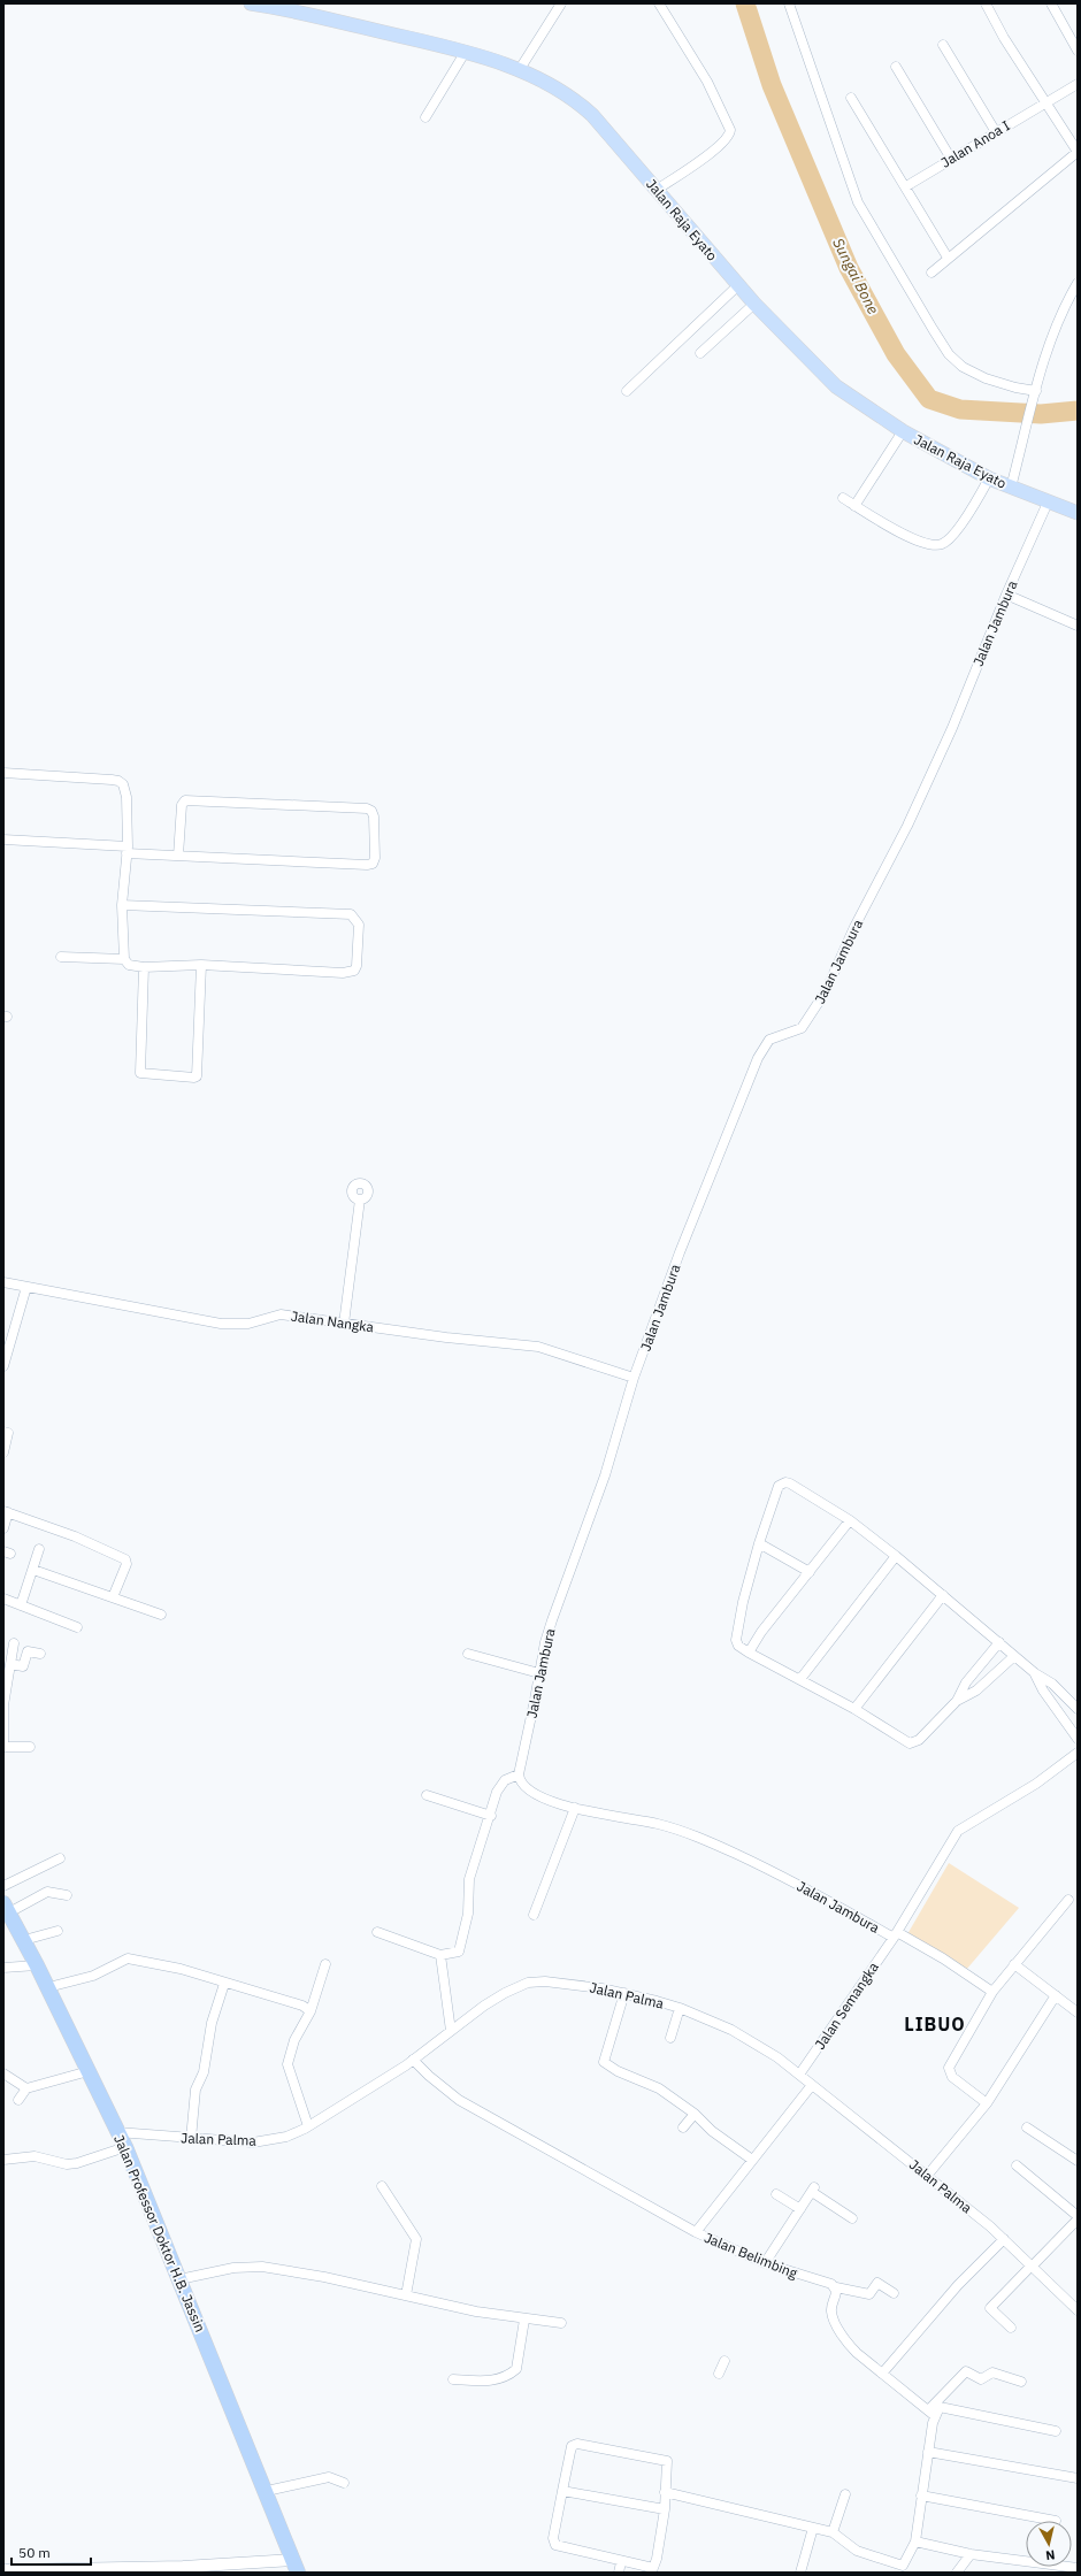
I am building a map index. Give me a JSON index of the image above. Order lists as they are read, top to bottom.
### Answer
{
  "streets": {
    "highway": ["Jalan Professor Doktor H.B. Jassin"],
    "main road": ["Jalan Raja Eyato"],
    "street": [
      "Jalan Anoa I",
      "Jalan Jambura",
      "Jalan Nangka",
      "Jalan Palma",
      "Jalan Semangka",
      "Jalan Belimbing"
    ]
  },
  "crossings": [
    ["Jalan Raja Eyato", "Jalan Jambura"],
    ["Jalan Jambura", "Jalan Nangka"],
    ["Jalan Jambura", "Jalan Semangka"],
    ["Jalan Palma", "Jalan Semangka"],
    ["Jalan Palma", "Jalan Professor Doktor H.B. Jassin"],
    ["Jalan Palma", "Jalan Belimbing"]
  ],
  "districts": ["LIBUO"],
  "water": ["Sungai Bone"],
  "scale_bar": "50 m",
  "north": "bottom"
}
